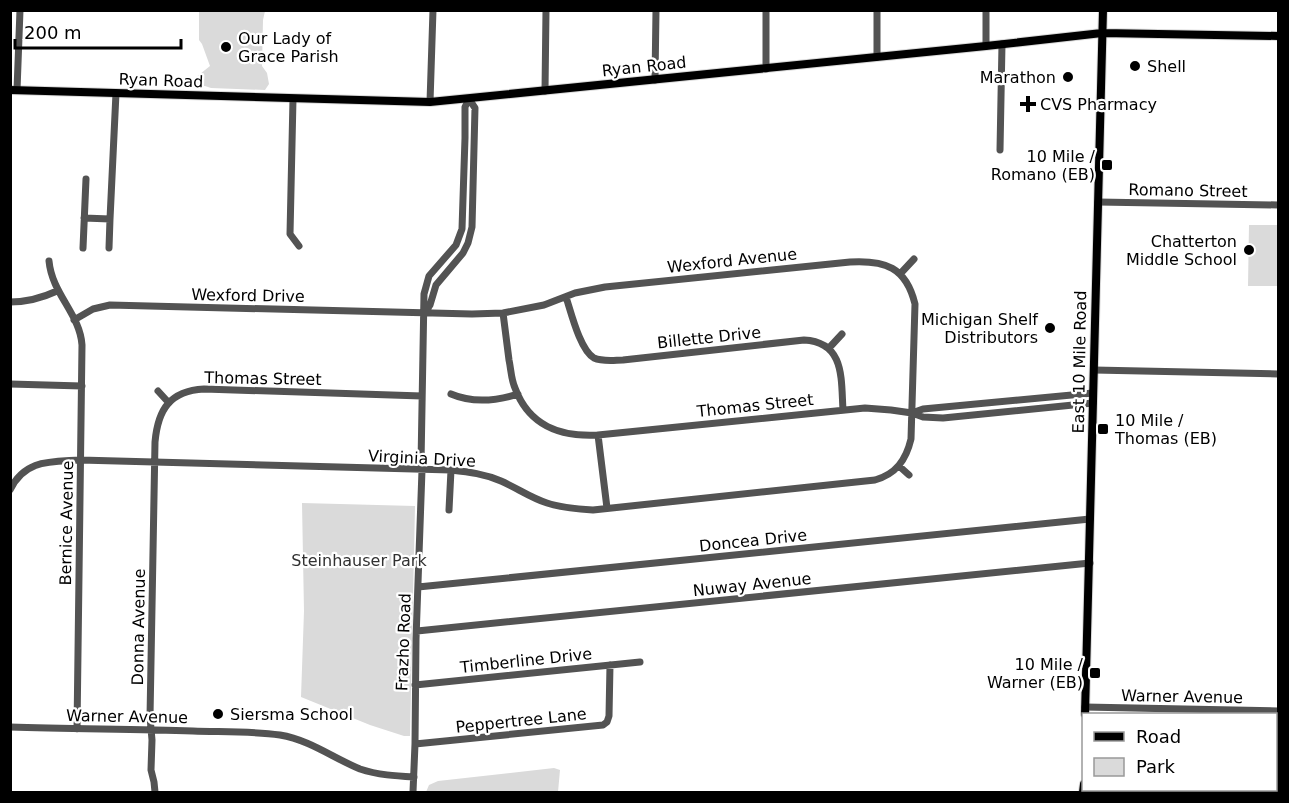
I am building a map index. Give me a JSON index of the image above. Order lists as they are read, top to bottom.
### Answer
{
  "streets": {
    "main road": ["Ryan Road", "East 10 Mile Road"],
    "street": [
      "Romano Street",
      "Wexford Avenue",
      "Wexford Drive",
      "Billette Drive",
      "Thomas Street",
      "Virginia Drive",
      "Bernice Avenue",
      "Doncea Drive",
      "Nuway Avenue",
      "Donna Avenue",
      "Frazho Road",
      "Timberline Drive",
      "Warner Avenue",
      "Peppertree Lane"
    ]
  },
  "crossings": [
    ["Ryan Road", "East 10 Mile Road"],
    ["Ryan Road", "Frazho Road"],
    ["Romano Street", "East 10 Mile Road"],
    ["Wexford Avenue", "Wexford Drive"],
    ["Wexford Avenue", "Billette Drive"],
    ["Wexford Avenue", "Thomas Street"],
    ["Wexford Avenue", "Frazho Road"],
    ["Wexford Drive", "Bernice Avenue"],
    ["Wexford Drive", "Frazho Road"],
    ["East 10 Mile Road", "Thomas Street"],
    ["East 10 Mile Road", "Doncea Drive"],
    ["East 10 Mile Road", "Nuway Avenue"],
    ["East 10 Mile Road", "Warner Avenue"],
    ["Thomas Street", "Frazho Road"],
    ["Virginia Drive", "Bernice Avenue"],
    ["Virginia Drive", "Donna Avenue"],
    ["Virginia Drive", "Frazho Road"],
    ["Bernice Avenue", "Warner Avenue"],
    ["Doncea Drive", "Frazho Road"],
    ["Nuway Avenue", "Frazho Road"],
    ["Donna Avenue", "Warner Avenue"],
    ["Frazho Road", "Timberline Drive"],
    ["Frazho Road", "Warner Avenue"],
    ["Frazho Road", "Peppertree Lane"],
    ["Timberline Drive", "Peppertree Lane"]
  ],
  "parks": ["Steinhauser Park"],
  "places": {
    "other": [
      "Our Lady of Grace Parish",
      "Shell",
      "Marathon",
      "Chatterton Middle School",
      "Michigan Shelf Distributors",
      "Siersma School"
    ],
    "health": ["CVS Pharmacy"],
    "transit": ["10 Mile / Romano (EB)", "10 Mile / Thomas (EB)", "10 Mile / Warner (EB)"]
  },
  "legend": ["Road", "Park"],
  "scale_bar": "200 m"
}
